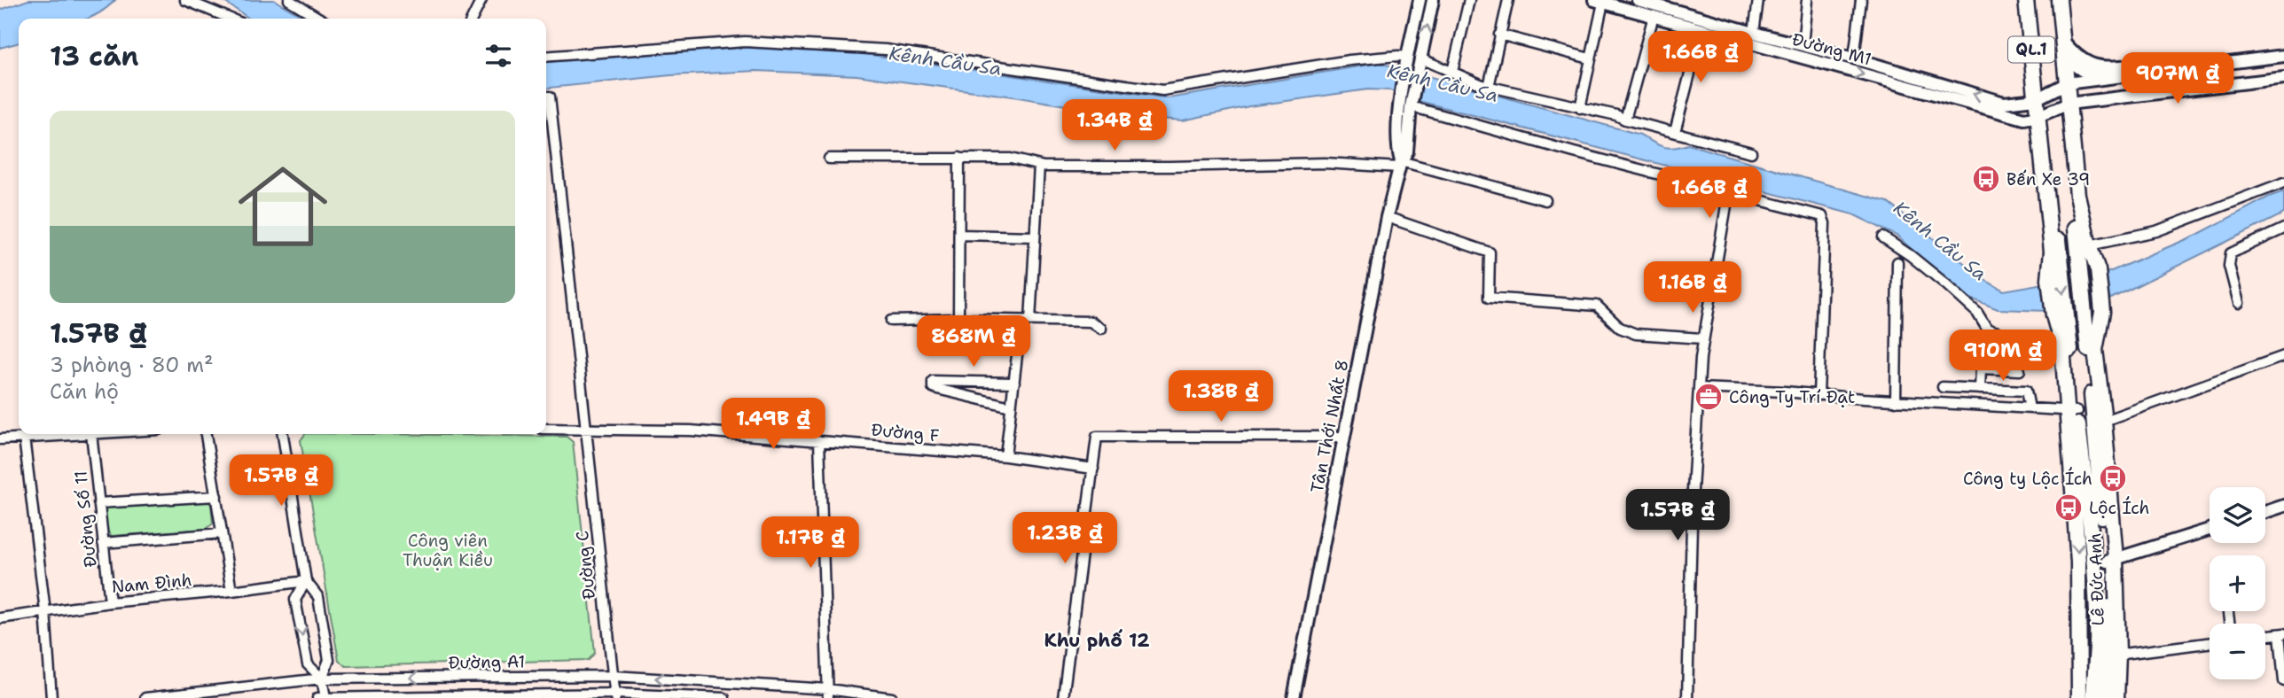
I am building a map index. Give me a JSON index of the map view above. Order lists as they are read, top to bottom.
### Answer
{
  "streets": {
    "highway": ["QL.1", "Lê Đức Anh"],
    "street": [
      "Đường M1",
      "Tân Thới Nhất 8",
      "Đường F",
      "Đường Số 11",
      "Đường C",
      "Nam Đình",
      "Đường A1"
    ]
  },
  "crossings": [
    ["Đường M1", "QL.1"],
    ["Đường M1", "Lê Đức Anh"],
    ["QL.1", "Lê Đức Anh"],
    ["Đường F", "Đường C"],
    ["Đường Số 11", "Nam Đình"],
    ["Đường C", "Đường A1"]
  ],
  "districts": ["Khu phố 12"],
  "water": ["Kênh Cầu Sa"],
  "parks": ["Công viên Thuận Kiều"],
  "places": {
    "bus stop": ["Bến Xe 39", "Công ty Lộc Ích", "Lộc Ích"],
    "office": ["Công Ty Trí Đạt"]
  },
  "page": {
    "heading": "13 căn",
    "price": [
      "1.66B ₫",
      "907M ₫",
      "1.34B ₫",
      "1.66B ₫",
      "1.16B ₫",
      "868M ₫",
      "910M ₫",
      "1.38B ₫",
      "1.49B ₫",
      "1.57B ₫",
      "1.57B ₫",
      "1.23B ₫",
      "1.17B ₫"
    ],
    "list": [
      {
        "name": "1.57B ₫",
        "note": "3 phòng · 80 m² · Căn hộ"
      }
    ],
    "map_buttons": ["+", "−"]
  }
}
